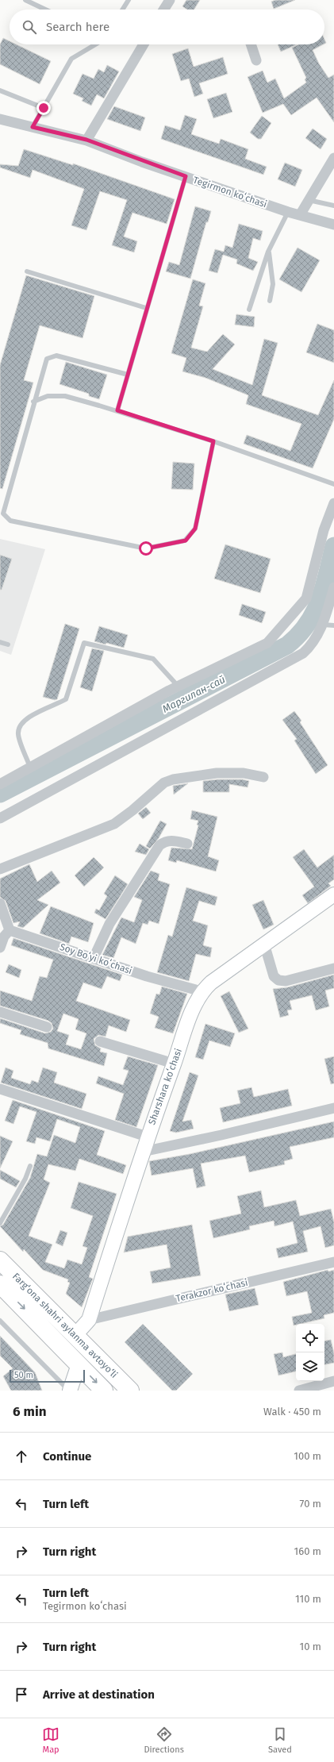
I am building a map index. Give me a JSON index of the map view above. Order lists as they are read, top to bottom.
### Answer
{
  "streets": {
    "highway": ["Farg‘ona shahri aylanma avtoyo‘li"],
    "street": [
      "Tegirmon koʻchasi",
      "Soy Boʻyi koʻchasi",
      "Sharshara koʻchasi",
      "Terakzor koʻchasi"
    ]
  },
  "crossings": [
    ["Soy Boʻyi koʻchasi", "Sharshara koʻchasi"],
    ["Sharshara koʻchasi", "Terakzor koʻchasi"],
    ["Sharshara koʻchasi", "Farg‘ona shahri aylanma avtoyo‘li"]
  ],
  "water": ["Маргилан-сай"],
  "scale_bar": "50 m",
  "page": {
    "search": "Search here",
    "scale": "50 m",
    "heading": ["6 min", "Walk · 450 m"],
    "list": [
      ["Continue", "100 m"],
      ["Turn left", "70 m"],
      ["Turn right", "160 m"],
      ["Turn left", "Tegirmon koʻchasi", "110 m"],
      ["Turn right", "10 m"],
      "Arrive at destination"
    ],
    "nav": ["Map", "Directions", "Saved"]
  }
}
